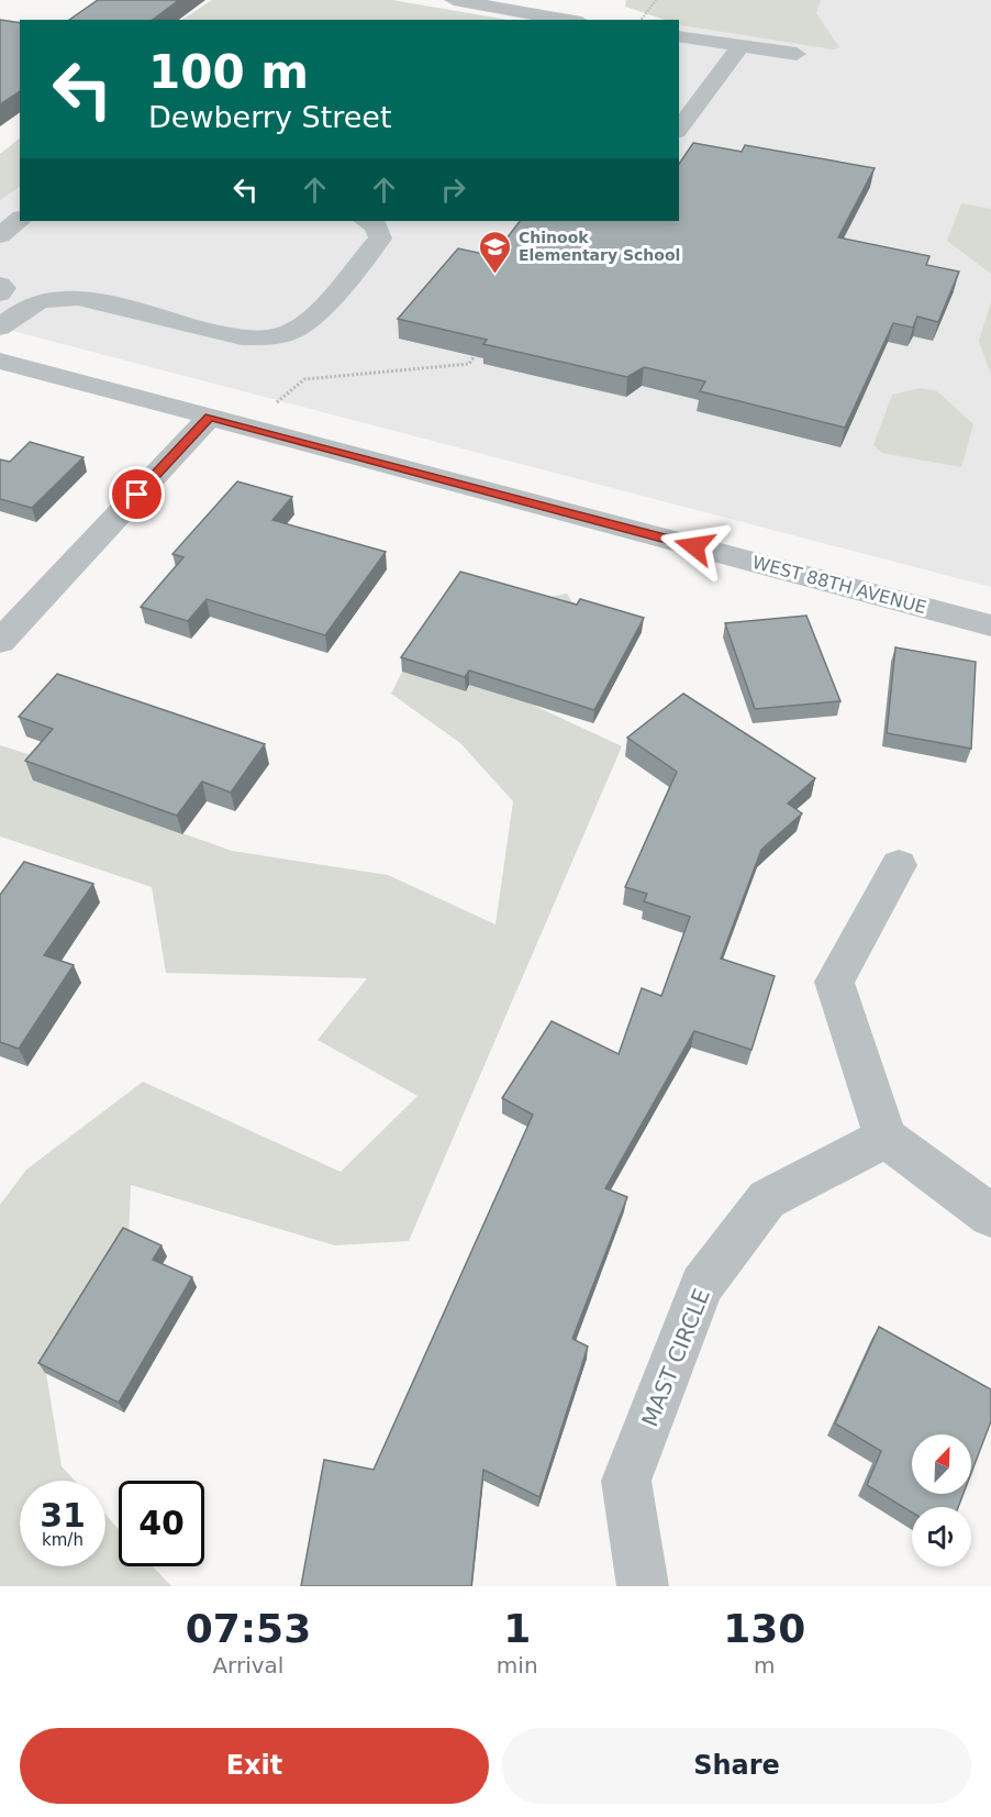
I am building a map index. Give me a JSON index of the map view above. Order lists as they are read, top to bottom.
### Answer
{
  "streets": {
    "street": ["WEST 88TH AVENUE", "MAST CIRCLE"]
  },
  "places": {
    "school or university": ["Chinook Elementary School"]
  },
  "north": "top right",
  "page": {
    "turn": ["100 m", "Dewberry Street"],
    "speed": "31 km/h",
    "limit": "40",
    "eta": [
      "07:53",
      "Arrival",
      "1",
      "min",
      "130",
      "m"
    ],
    "buttons": ["Exit", "Share"]
  }
}
